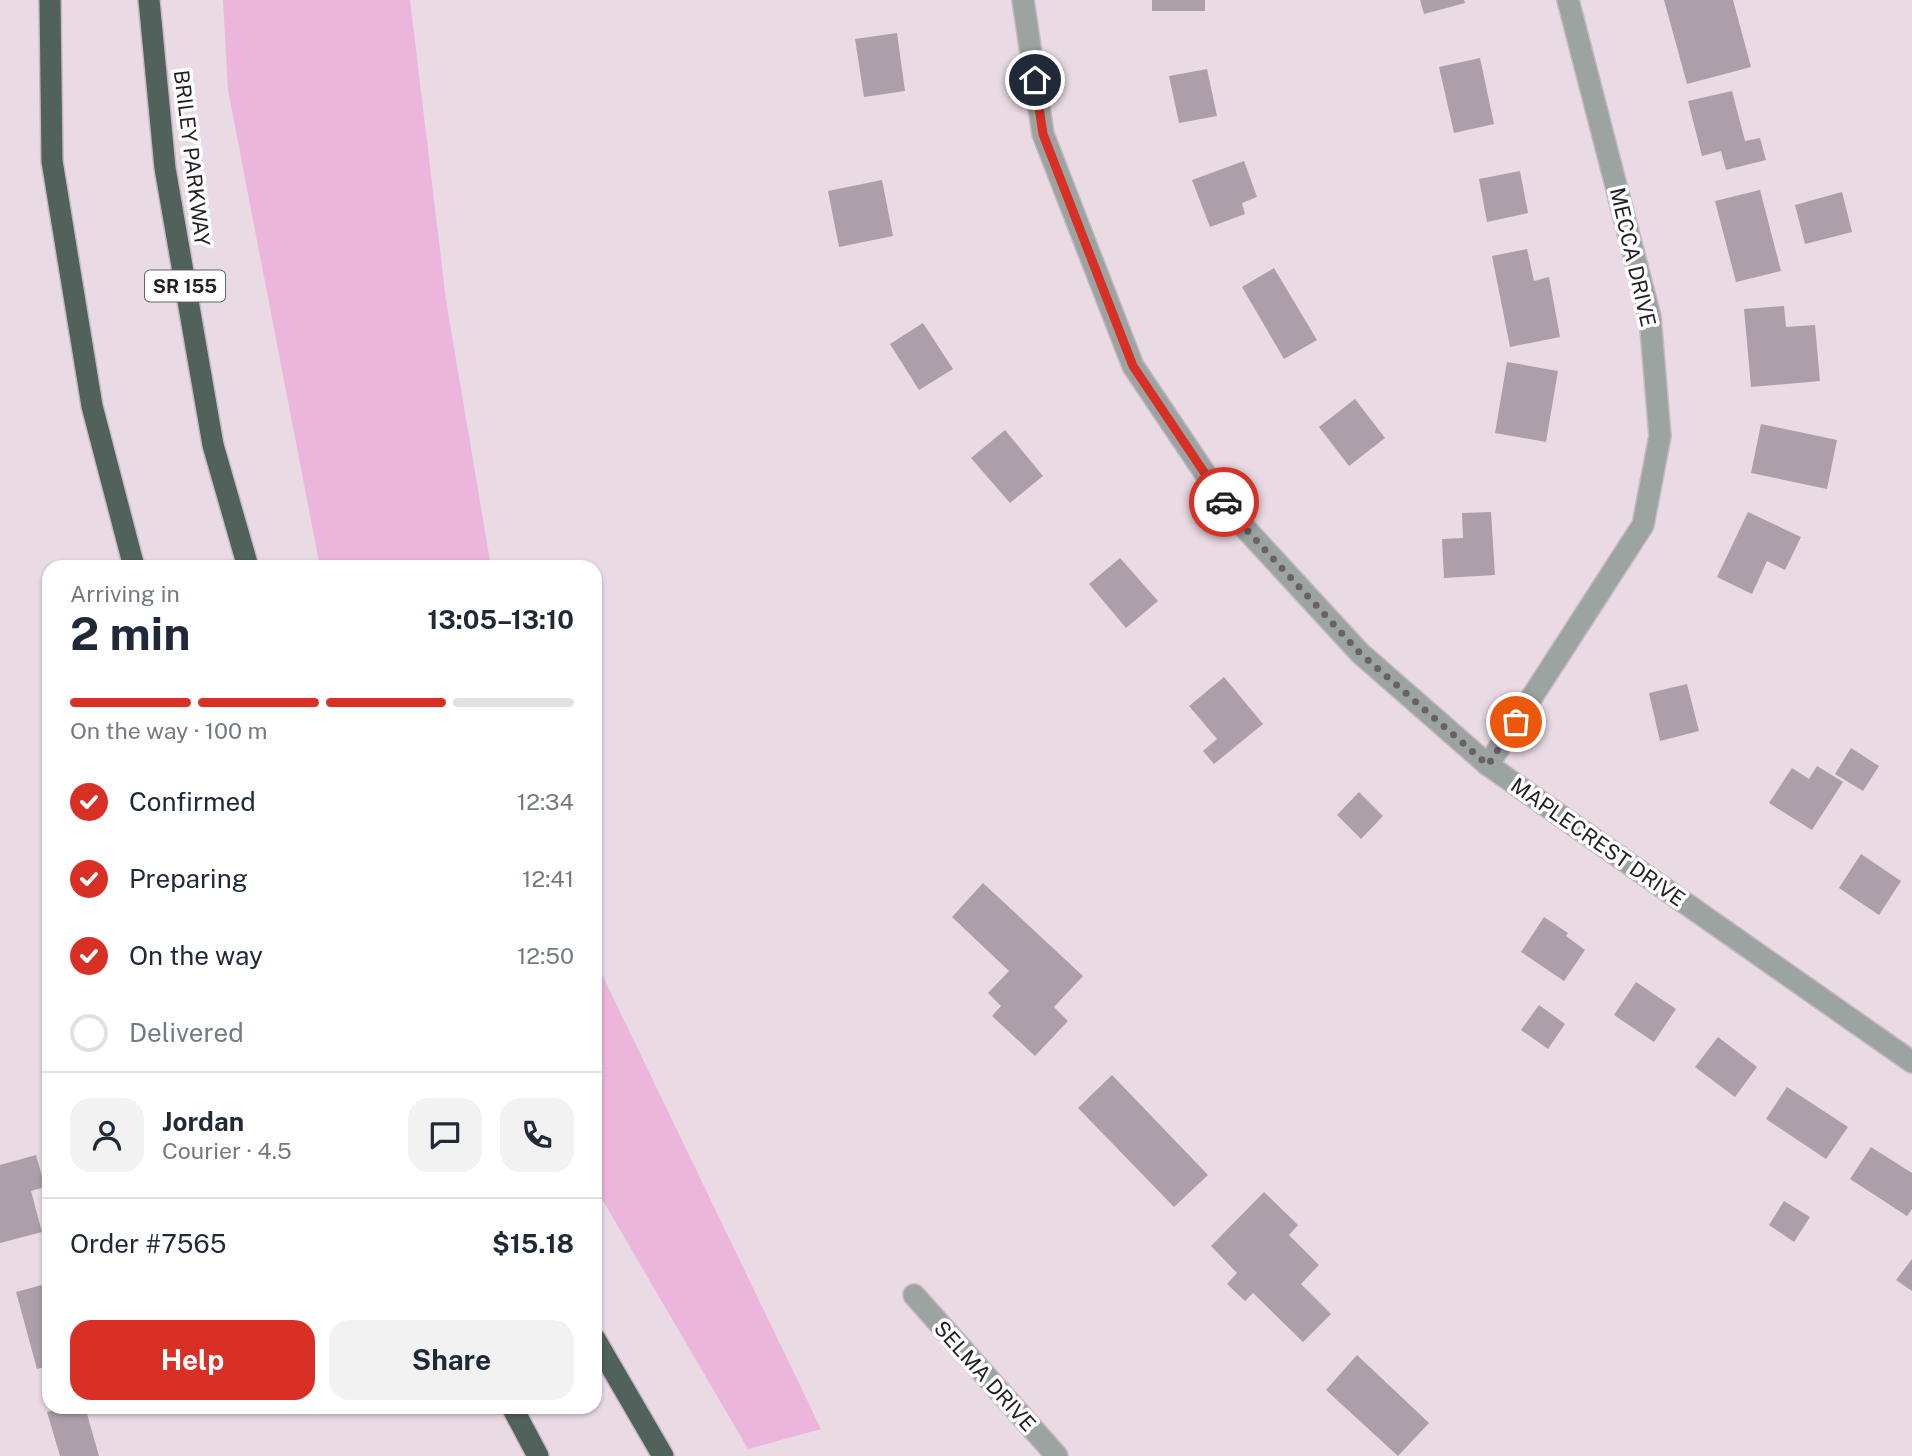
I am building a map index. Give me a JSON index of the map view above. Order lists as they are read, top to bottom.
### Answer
{
  "streets": {
    "highway": ["BRILEY PARKWAY", "SR 155"],
    "street": ["MECCA DRIVE", "MAPLECREST DRIVE", "SELMA DRIVE"]
  },
  "crossings": [
    ["MECCA DRIVE", "MAPLECREST DRIVE"]
  ],
  "page": {
    "heading": ["2 min", "Arriving in", "13:05–13:10"],
    "panel": [
      "Jordan",
      "Courier · 4.5",
      "Order #7565",
      "$15.18"
    ],
    "bar": "On the way · 100 m",
    "list": [
      ["Confirmed", "12:34"],
      ["Preparing", "12:41"],
      ["On the way", "12:50"],
      "Delivered"
    ],
    "buttons": ["Help", "Share"]
  }
}
